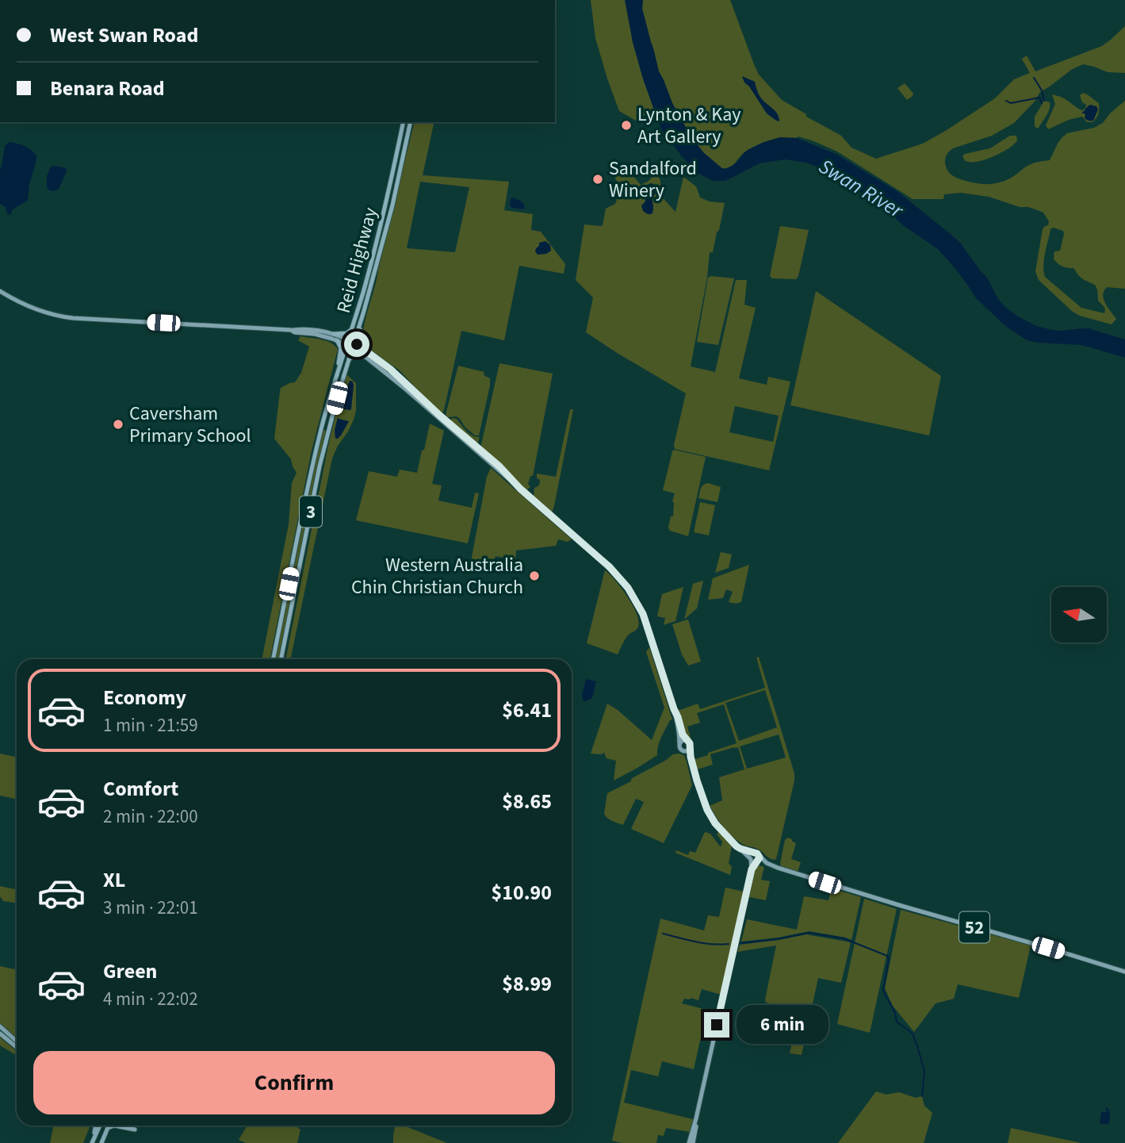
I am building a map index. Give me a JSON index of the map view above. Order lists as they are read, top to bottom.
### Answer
{
  "streets": {
    "highway": ["Reid Highway", "3"],
    "main road": ["52"]
  },
  "crossings": [
    ["Reid Highway", "52"]
  ],
  "water": ["Swan River"],
  "places": [
    "Lynton & Kay Art Gallery",
    "Sandalford Winery",
    "Caversham Primary School",
    "Western Australia Chin Christian Church"
  ],
  "north": "left",
  "page": {
    "banner": ["West Swan Road", "Benara Road"],
    "list": [
      {
        "name": "Economy",
        "note": "1 min · 21:59",
        "value": "$6.41"
      },
      {
        "name": "Comfort",
        "note": "2 min · 22:00",
        "value": "$8.65"
      },
      {
        "name": "XL",
        "note": "3 min · 22:01",
        "value": "$10.90"
      },
      {
        "name": "Green",
        "note": "4 min · 22:02",
        "value": "$8.99"
      }
    ],
    "bubble": "6 min",
    "buttons": "Confirm"
  }
}
